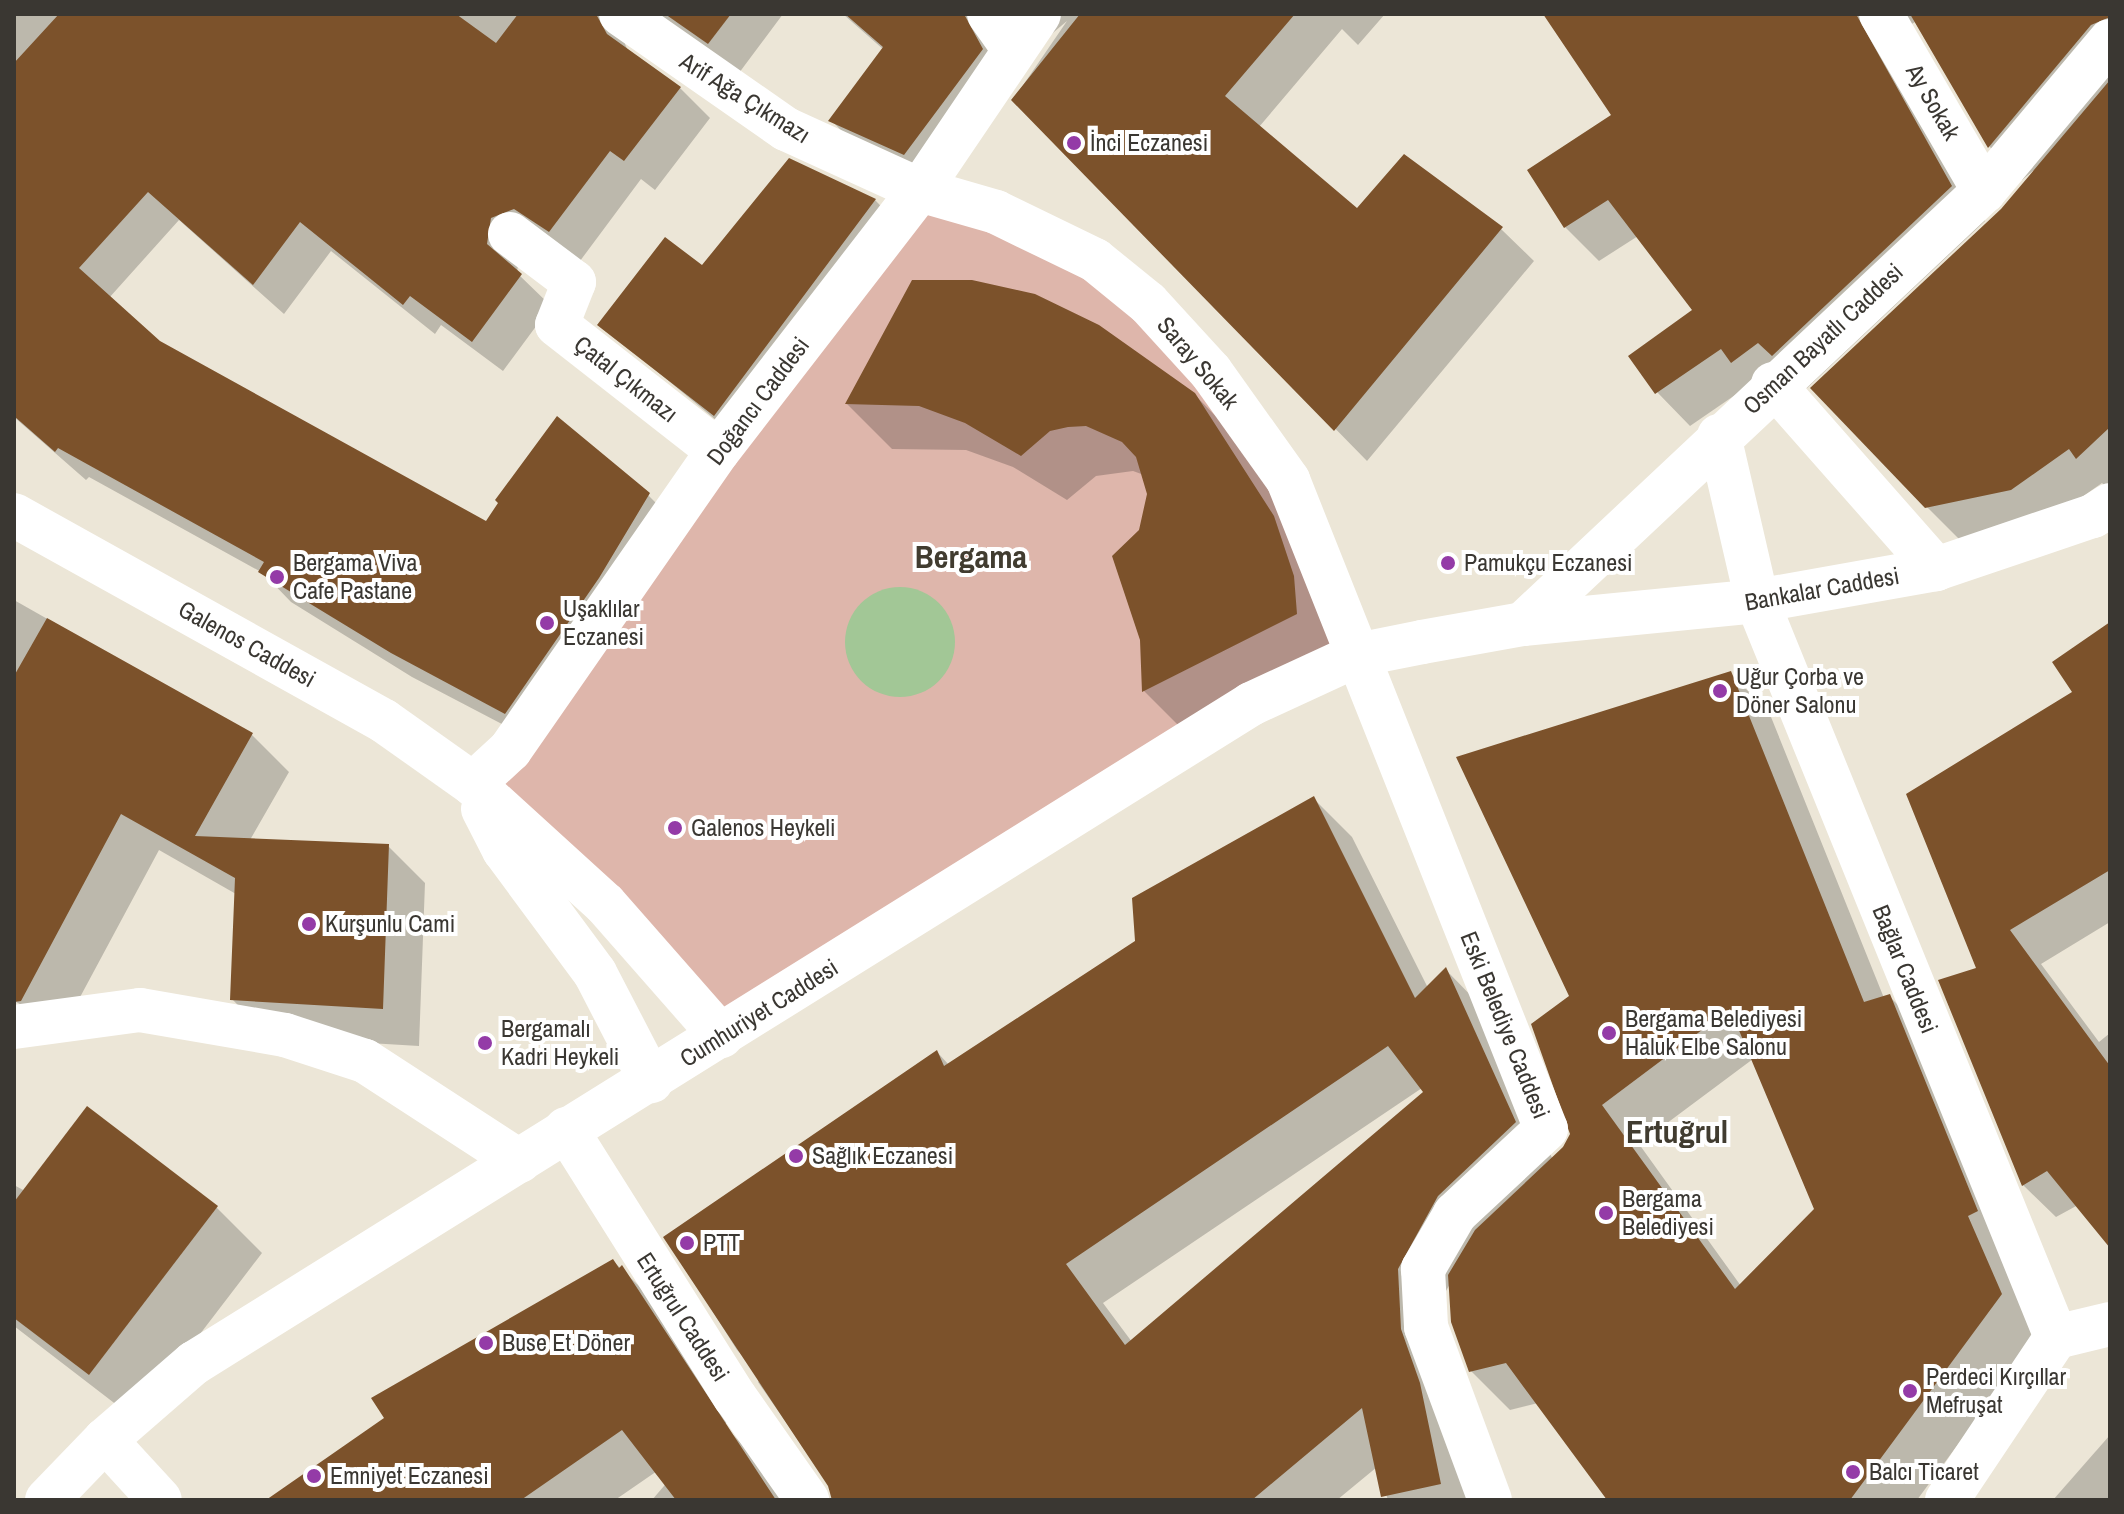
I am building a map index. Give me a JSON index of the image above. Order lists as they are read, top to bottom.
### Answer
{
  "streets": {
    "main road": [
      "Arif Ağa Çıkmazı",
      "Ay Sokak",
      "Osman Bayatlı Caddesi",
      "Saray Sokak",
      "Çatal Çıkmazı",
      "Doğancı Caddesi",
      "Bankalar Caddesi",
      "Galenos Caddesi",
      "Bağlar Caddesi",
      "Cumhuriyet Caddesi",
      "Eski Belediye Caddesi",
      "Ertuğrul Caddesi"
    ]
  },
  "crossings": [
    ["Arif Ağa Çıkmazı", "Saray Sokak"],
    ["Arif Ağa Çıkmazı", "Doğancı Caddesi"],
    ["Ay Sokak", "Osman Bayatlı Caddesi"],
    ["Osman Bayatlı Caddesi", "Bankalar Caddesi"],
    ["Osman Bayatlı Caddesi", "Bağlar Caddesi"],
    ["Osman Bayatlı Caddesi", "Cumhuriyet Caddesi"],
    ["Saray Sokak", "Doğancı Caddesi"],
    ["Saray Sokak", "Cumhuriyet Caddesi"],
    ["Saray Sokak", "Eski Belediye Caddesi"],
    ["Çatal Çıkmazı", "Doğancı Caddesi"],
    ["Doğancı Caddesi", "Galenos Caddesi"],
    ["Bankalar Caddesi", "Bağlar Caddesi"],
    ["Bankalar Caddesi", "Cumhuriyet Caddesi"],
    ["Galenos Caddesi", "Cumhuriyet Caddesi"],
    ["Cumhuriyet Caddesi", "Eski Belediye Caddesi"],
    ["Cumhuriyet Caddesi", "Ertuğrul Caddesi"]
  ],
  "districts": ["Bergama", "Ertuğrul"],
  "places": [
    "İnci Eczanesi",
    "Pamukçu Eczanesi",
    "Bergama Viva Cafe Pastane",
    "Uşaklılar Eczanesi",
    "Uğur Çorba ve Döner Salonu",
    "Galenos Heykeli",
    "Kurşunlu Cami",
    "Bergama Belediyesi Haluk Elbe Salonu",
    "Bergamalı Kadri Heykeli",
    "Sağlık Eczanesi",
    "Bergama Belediyesi",
    "PTT",
    "Buse Et Döner",
    "Perdeci Kırçıllar Mefruşat",
    "Balcı Ticaret",
    "Emniyet Eczanesi"
  ]
}
